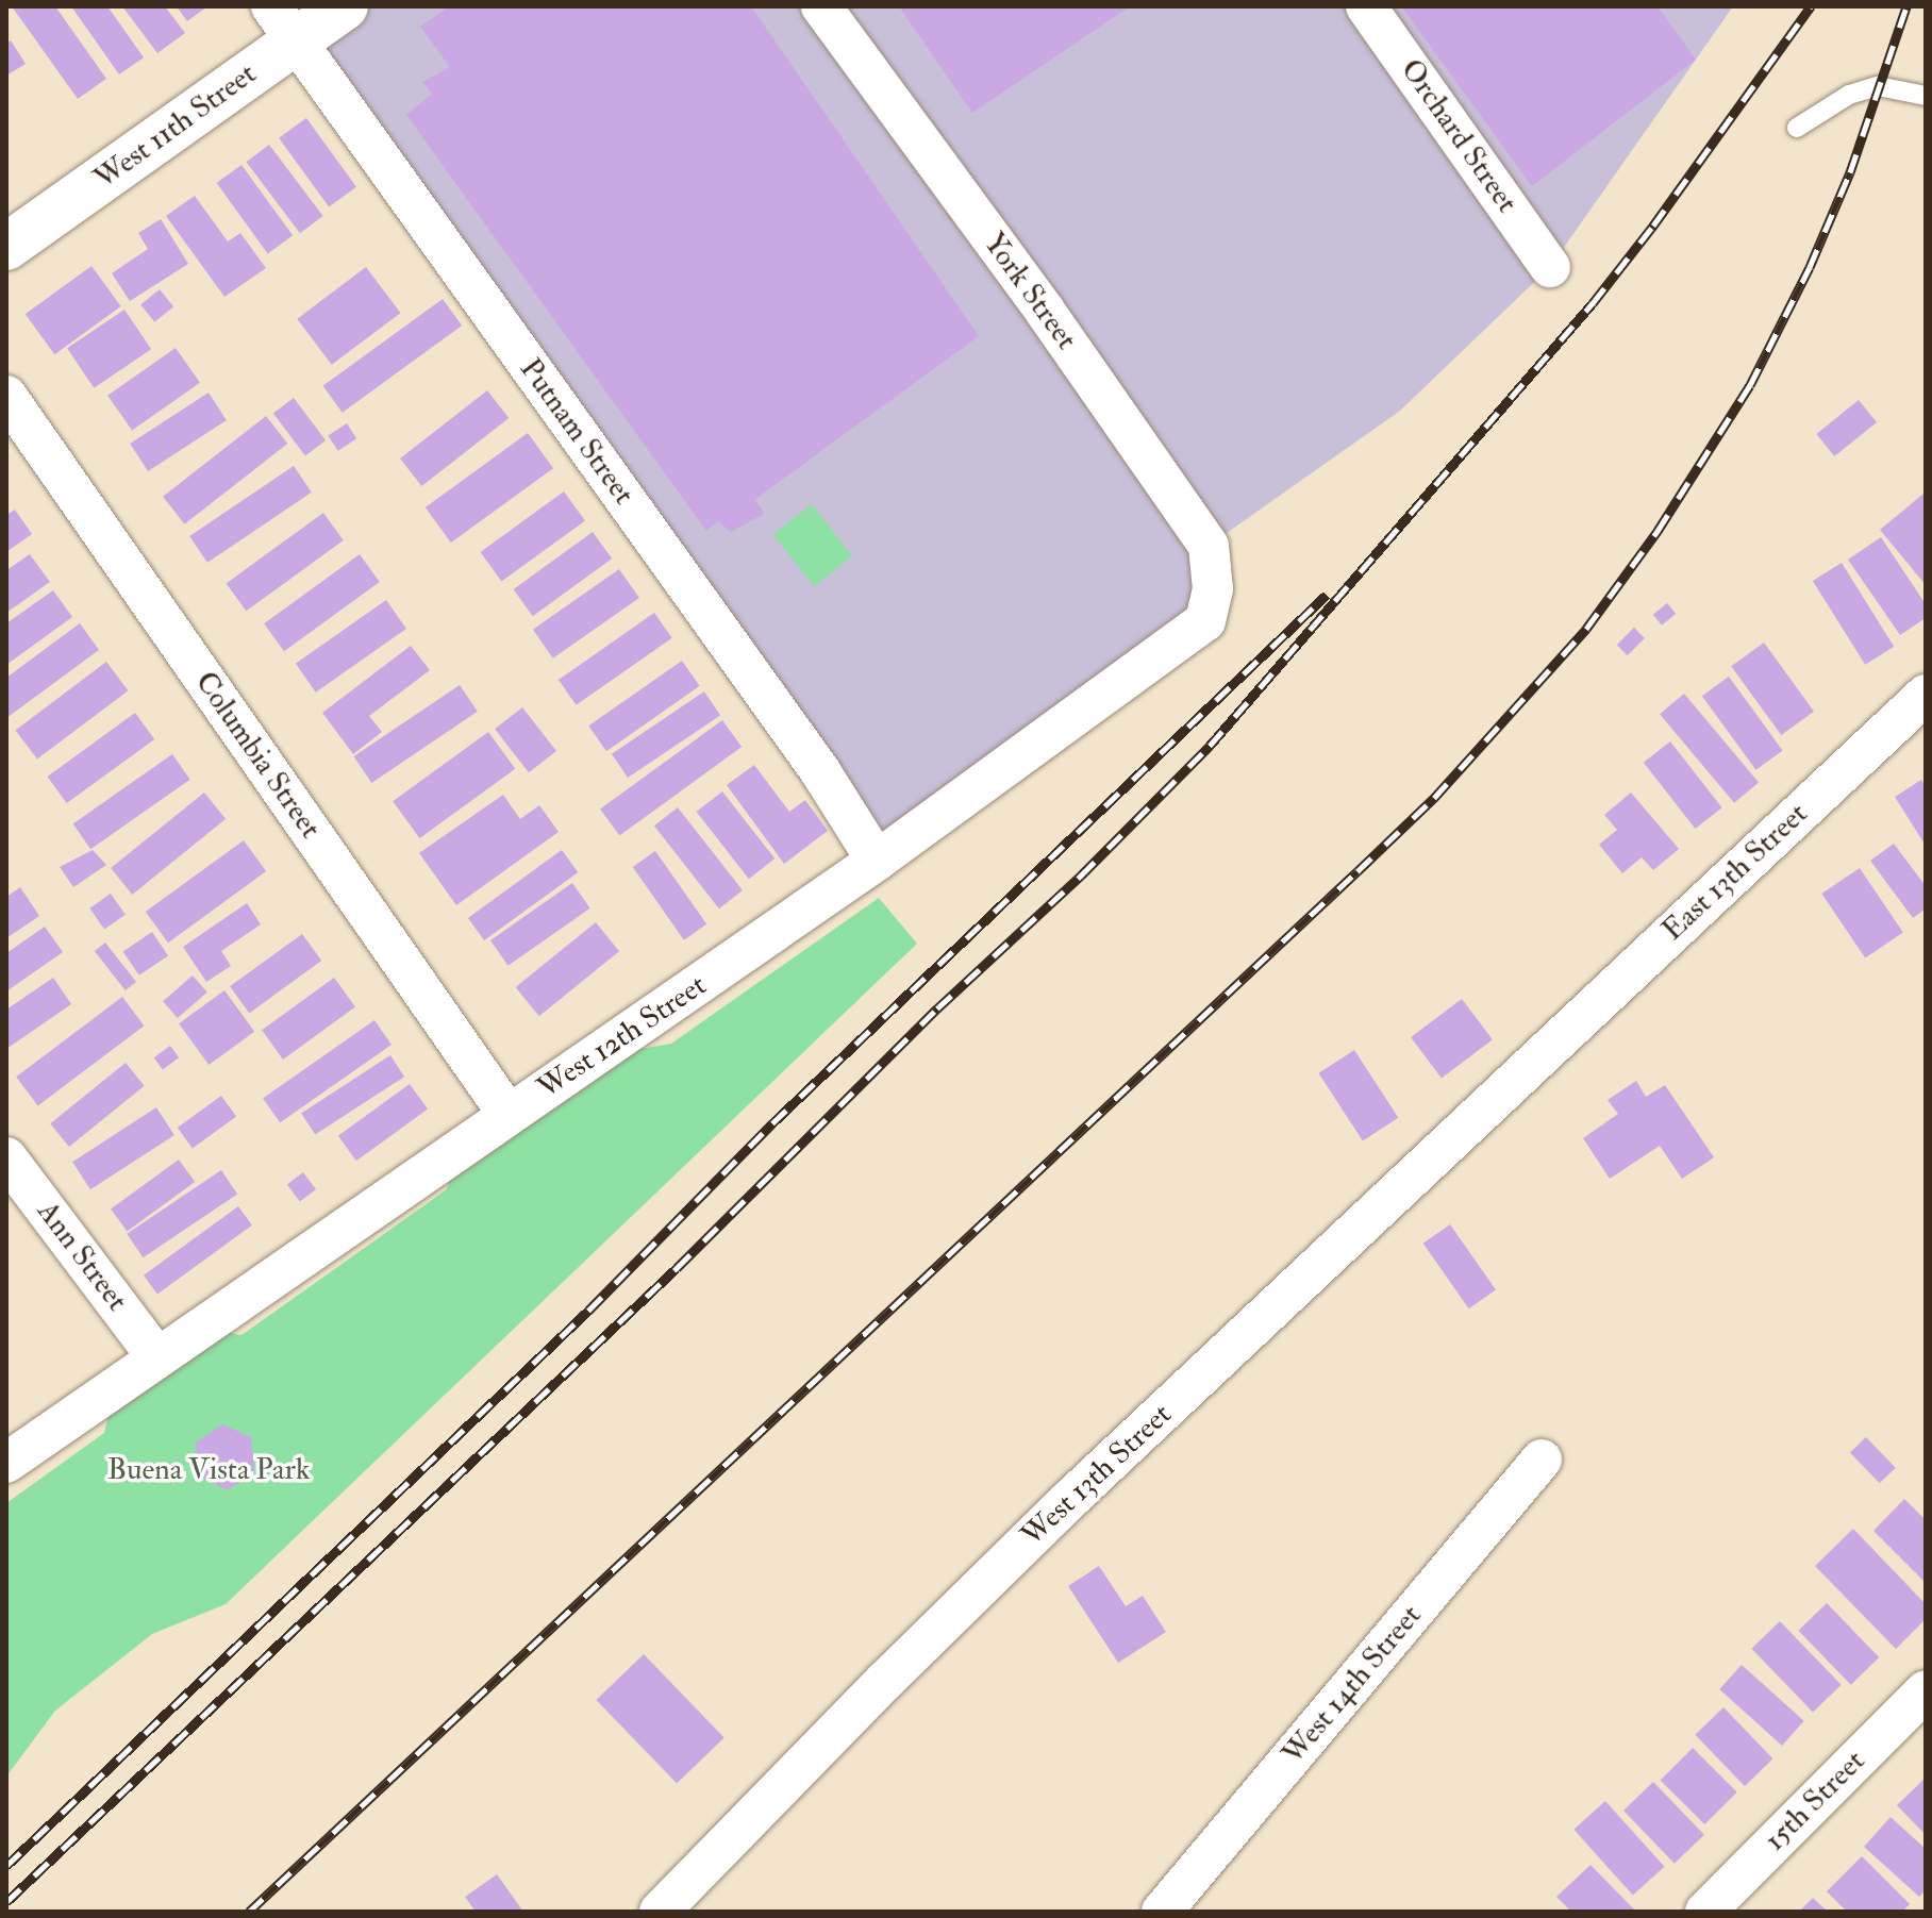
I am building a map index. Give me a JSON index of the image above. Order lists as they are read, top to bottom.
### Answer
{
  "streets": {
    "main road": ["West 11th Street"],
    "street": [
      "Orchard Street",
      "York Street",
      "Putnam Street",
      "Columbia Street",
      "East 13th Street",
      "West 12th Street",
      "Ann Street",
      "West 13th Street",
      "West 14th Street",
      "15th Street"
    ]
  },
  "crossings": [
    ["West 11th Street", "Putnam Street"],
    ["York Street", "West 12th Street"],
    ["Putnam Street", "West 12th Street"],
    ["Columbia Street", "West 12th Street"],
    ["East 13th Street", "West 13th Street"],
    ["West 12th Street", "Ann Street"]
  ],
  "parks": ["Buena Vista Park"]
}
